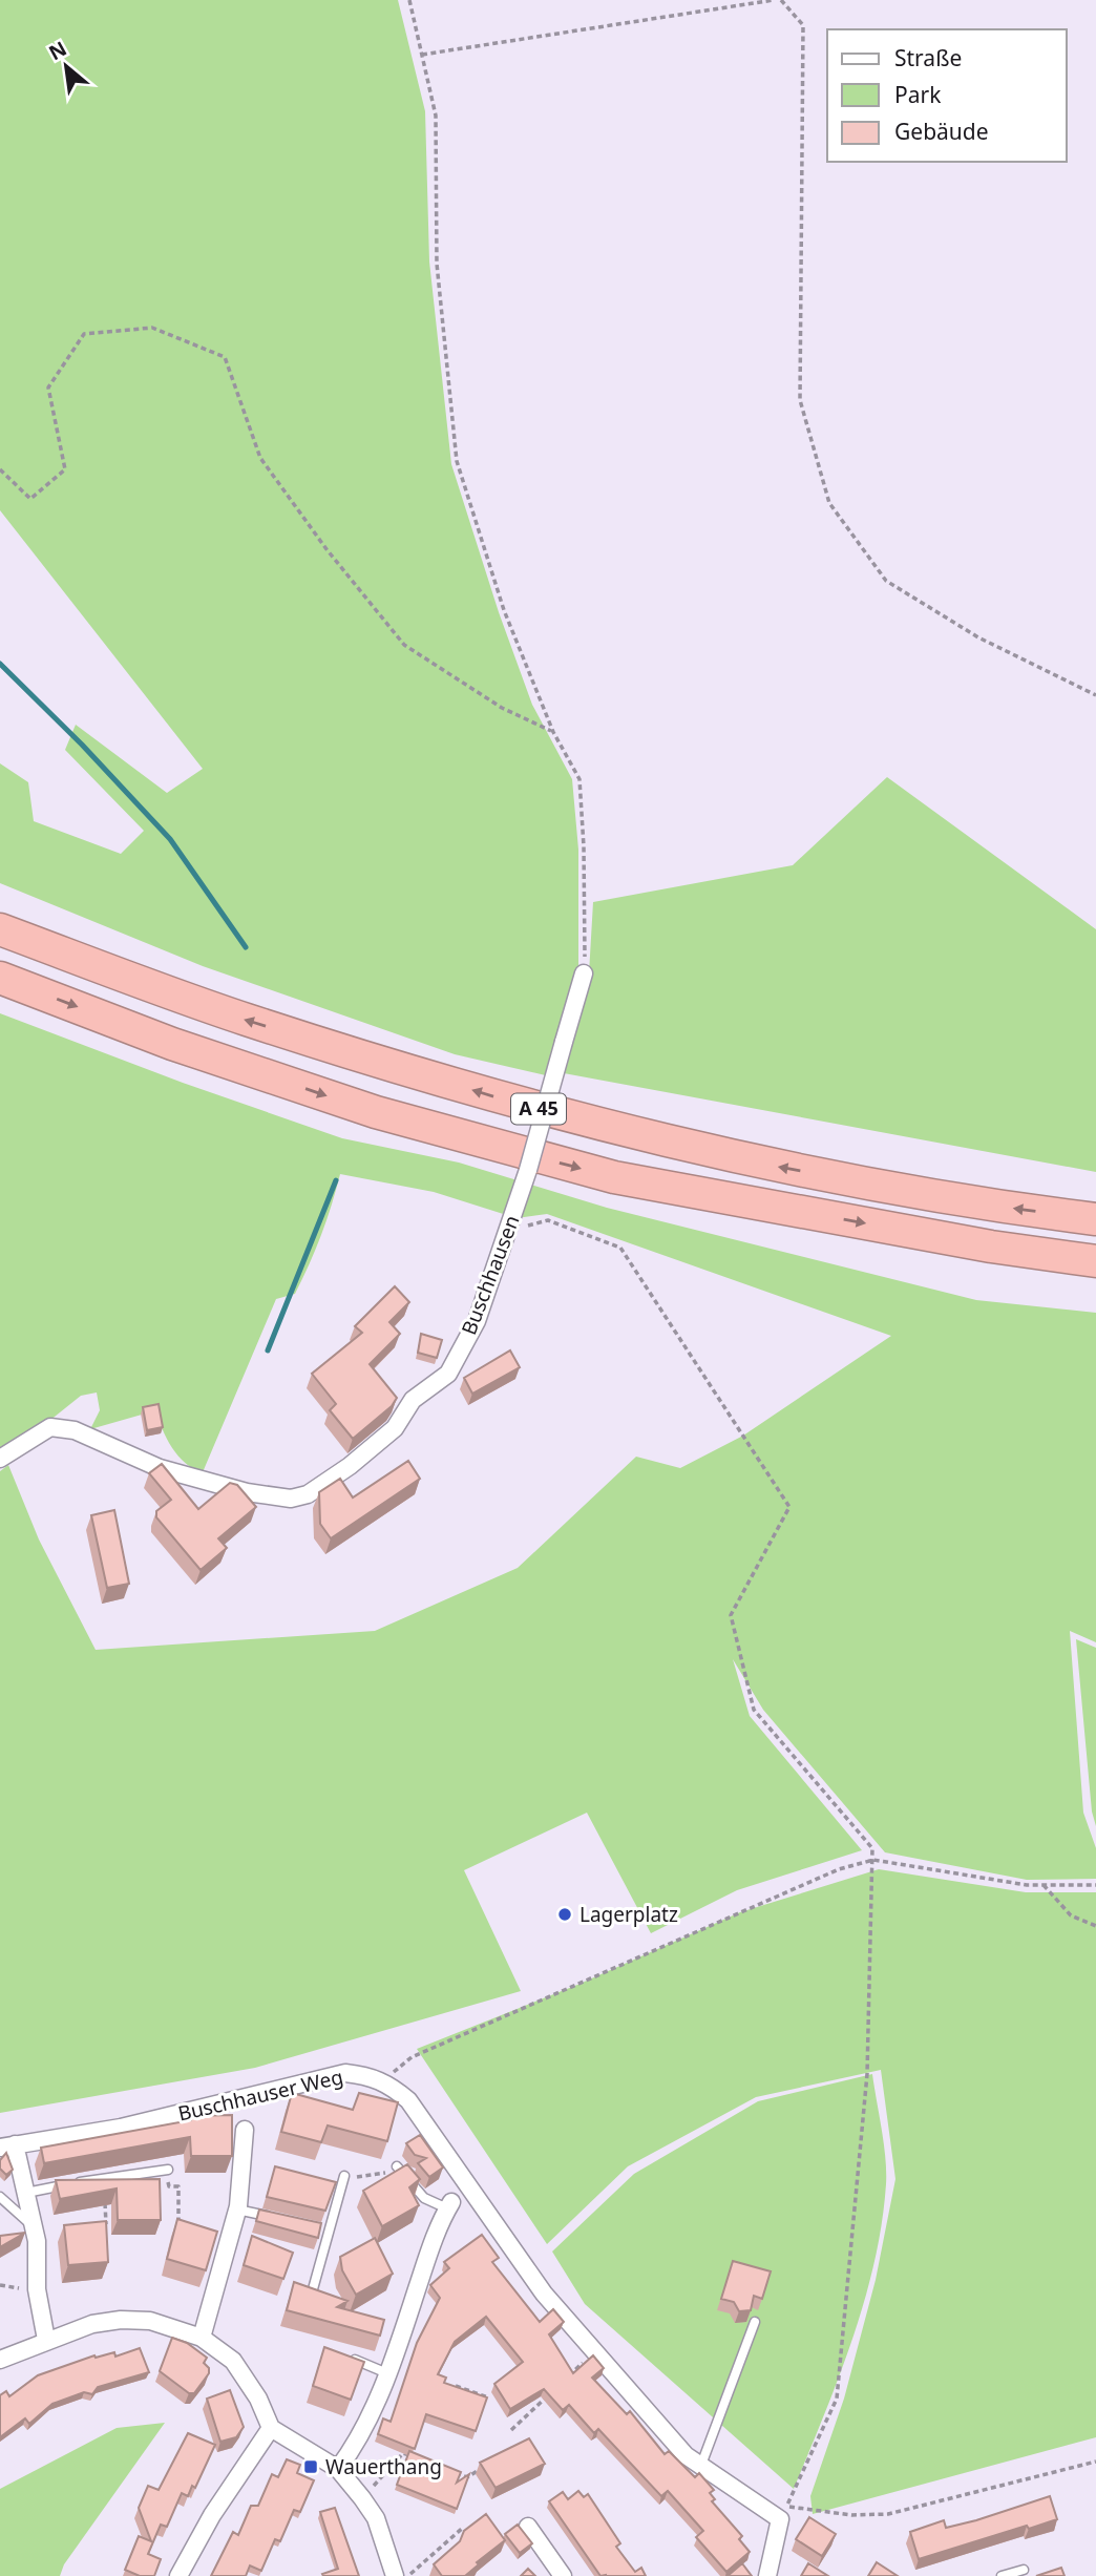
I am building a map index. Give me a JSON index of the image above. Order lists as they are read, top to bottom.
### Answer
{
  "streets": {
    "highway": ["A 45"],
    "street": ["Buschhausen", "Buschhauser Weg"]
  },
  "places": {
    "other": ["Lagerplatz"],
    "transit": ["Wauerthang"]
  },
  "legend": ["Straße", "Park", "Gebäude"],
  "north": "top left"
}
